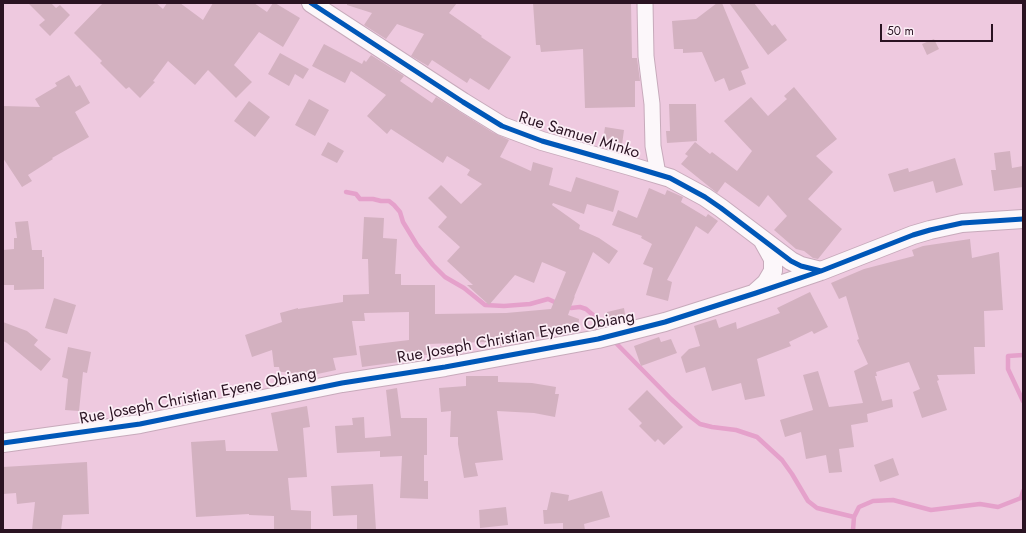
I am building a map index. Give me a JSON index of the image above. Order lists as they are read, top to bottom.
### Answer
{
  "streets": {
    "street": ["Rue Samuel Minko", "Rue Joseph Christian Eyene Obiang"]
  },
  "crossings": [
    ["Rue Samuel Minko", "Rue Joseph Christian Eyene Obiang"]
  ],
  "scale_bar": "50 m"
}
